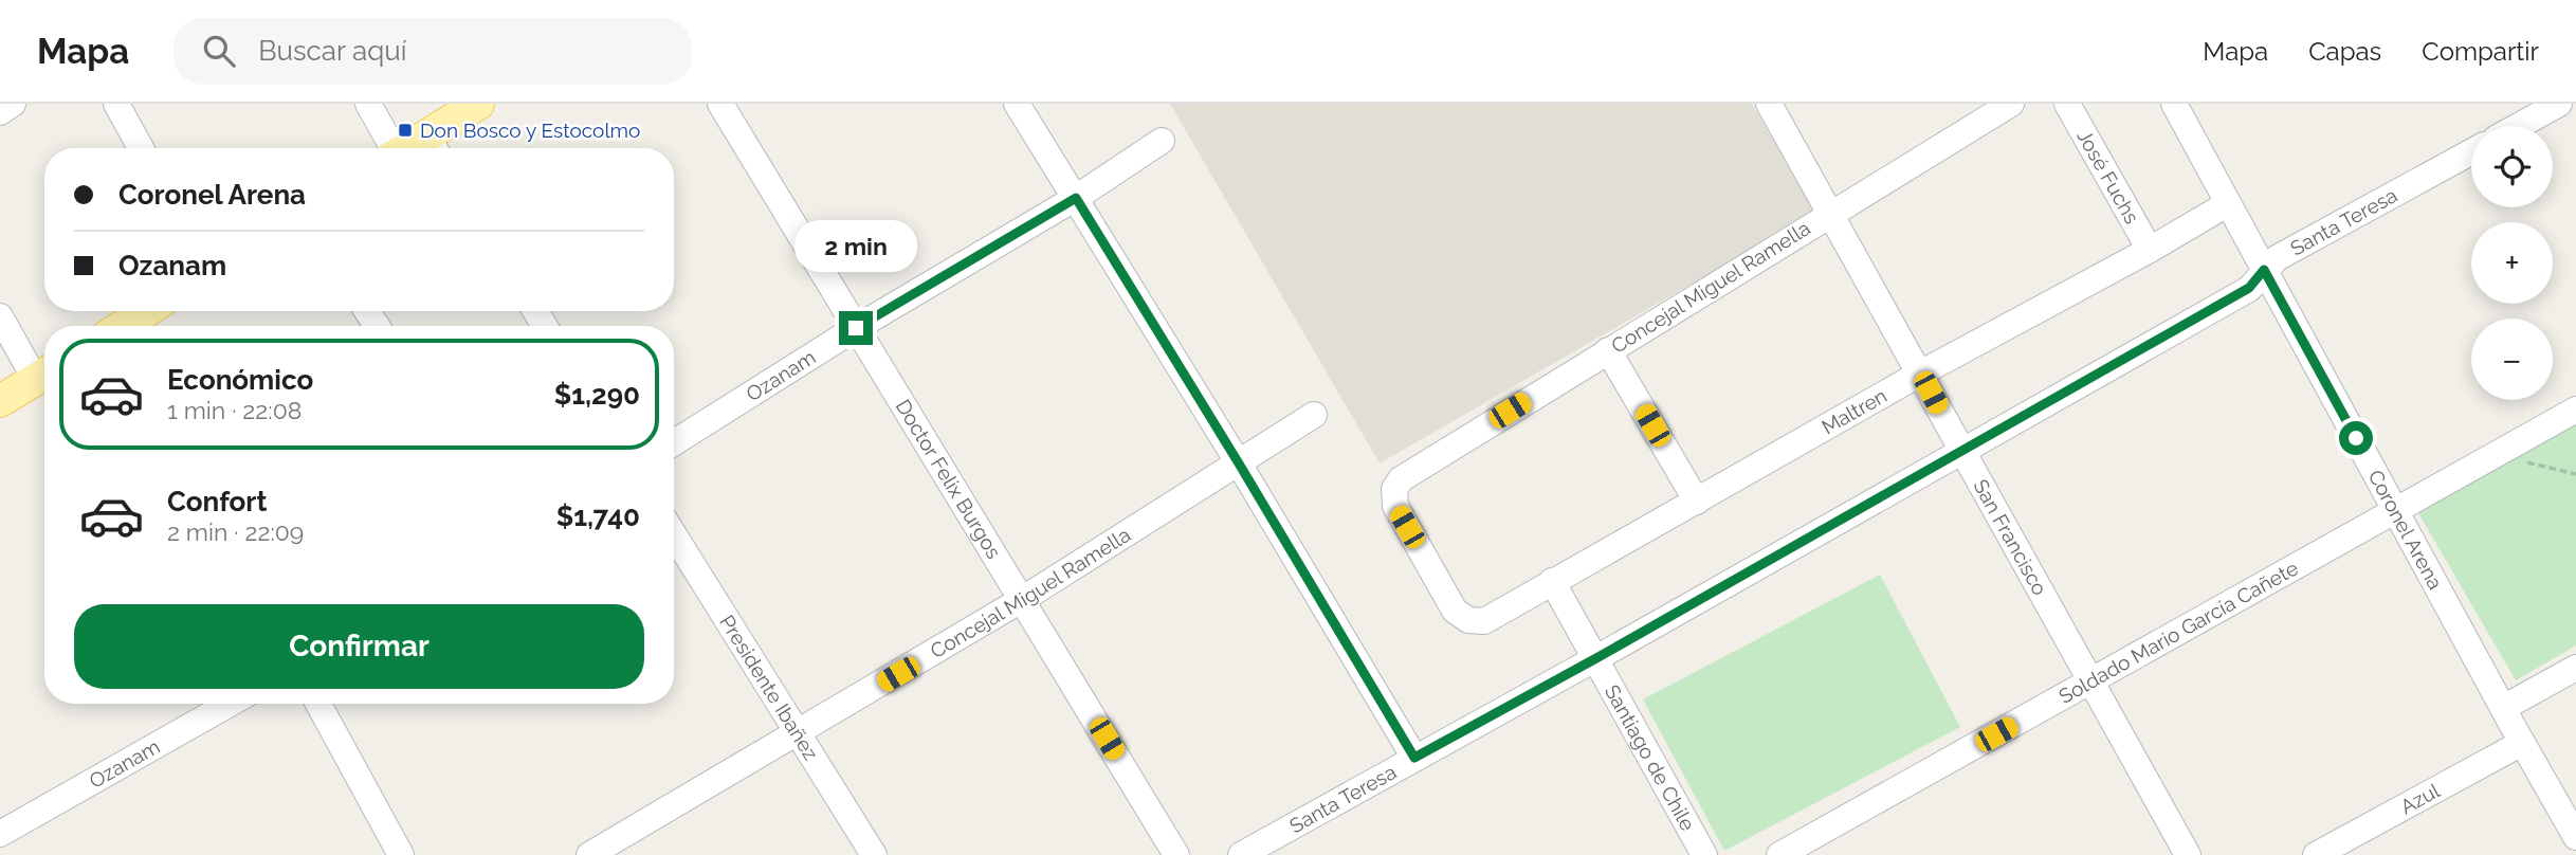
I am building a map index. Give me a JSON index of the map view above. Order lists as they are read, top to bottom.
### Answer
{
  "streets": {
    "street": [
      "José Fuchs",
      "Santa Teresa",
      "Concejal Miguel Ramella",
      "Ozanam",
      "Maltren",
      "Doctor Felix Burgos",
      "Coronel Arena",
      "San Francisco",
      "Soldado Mario García Cañete",
      "Presidente Ibañez",
      "Santiago de Chile",
      "Azul"
    ]
  },
  "crossings": [
    ["José Fuchs", "Maltren"],
    ["Santa Teresa", "Coronel Arena"],
    ["Santa Teresa", "San Francisco"],
    ["Santa Teresa", "Santiago de Chile"],
    ["Concejal Miguel Ramella", "Maltren"],
    ["Concejal Miguel Ramella", "Doctor Felix Burgos"],
    ["Concejal Miguel Ramella", "San Francisco"],
    ["Concejal Miguel Ramella", "Presidente Ibañez"],
    ["Ozanam", "Doctor Felix Burgos"],
    ["Maltren", "Coronel Arena"],
    ["Maltren", "San Francisco"],
    ["Maltren", "Santiago de Chile"],
    ["Coronel Arena", "Soldado Mario García Cañete"],
    ["Coronel Arena", "Azul"],
    ["San Francisco", "Soldado Mario García Cañete"]
  ],
  "places": {
    "transit": ["Don Bosco y Estocolmo"]
  },
  "page": {
    "header": "Mapa",
    "search": "Buscar aquí",
    "nav": ["Mapa", "Capas", "Compartir"],
    "map_buttons": ["+", "−"],
    "banner": ["Coronel Arena", "Ozanam"],
    "bubble": "2 min",
    "list": [
      {
        "name": "Económico",
        "note": "1 min · 22:08",
        "value": "$1,290"
      },
      {
        "name": "Confort",
        "note": "2 min · 22:09",
        "value": "$1,740"
      }
    ],
    "buttons": "Confirmar"
  }
}
